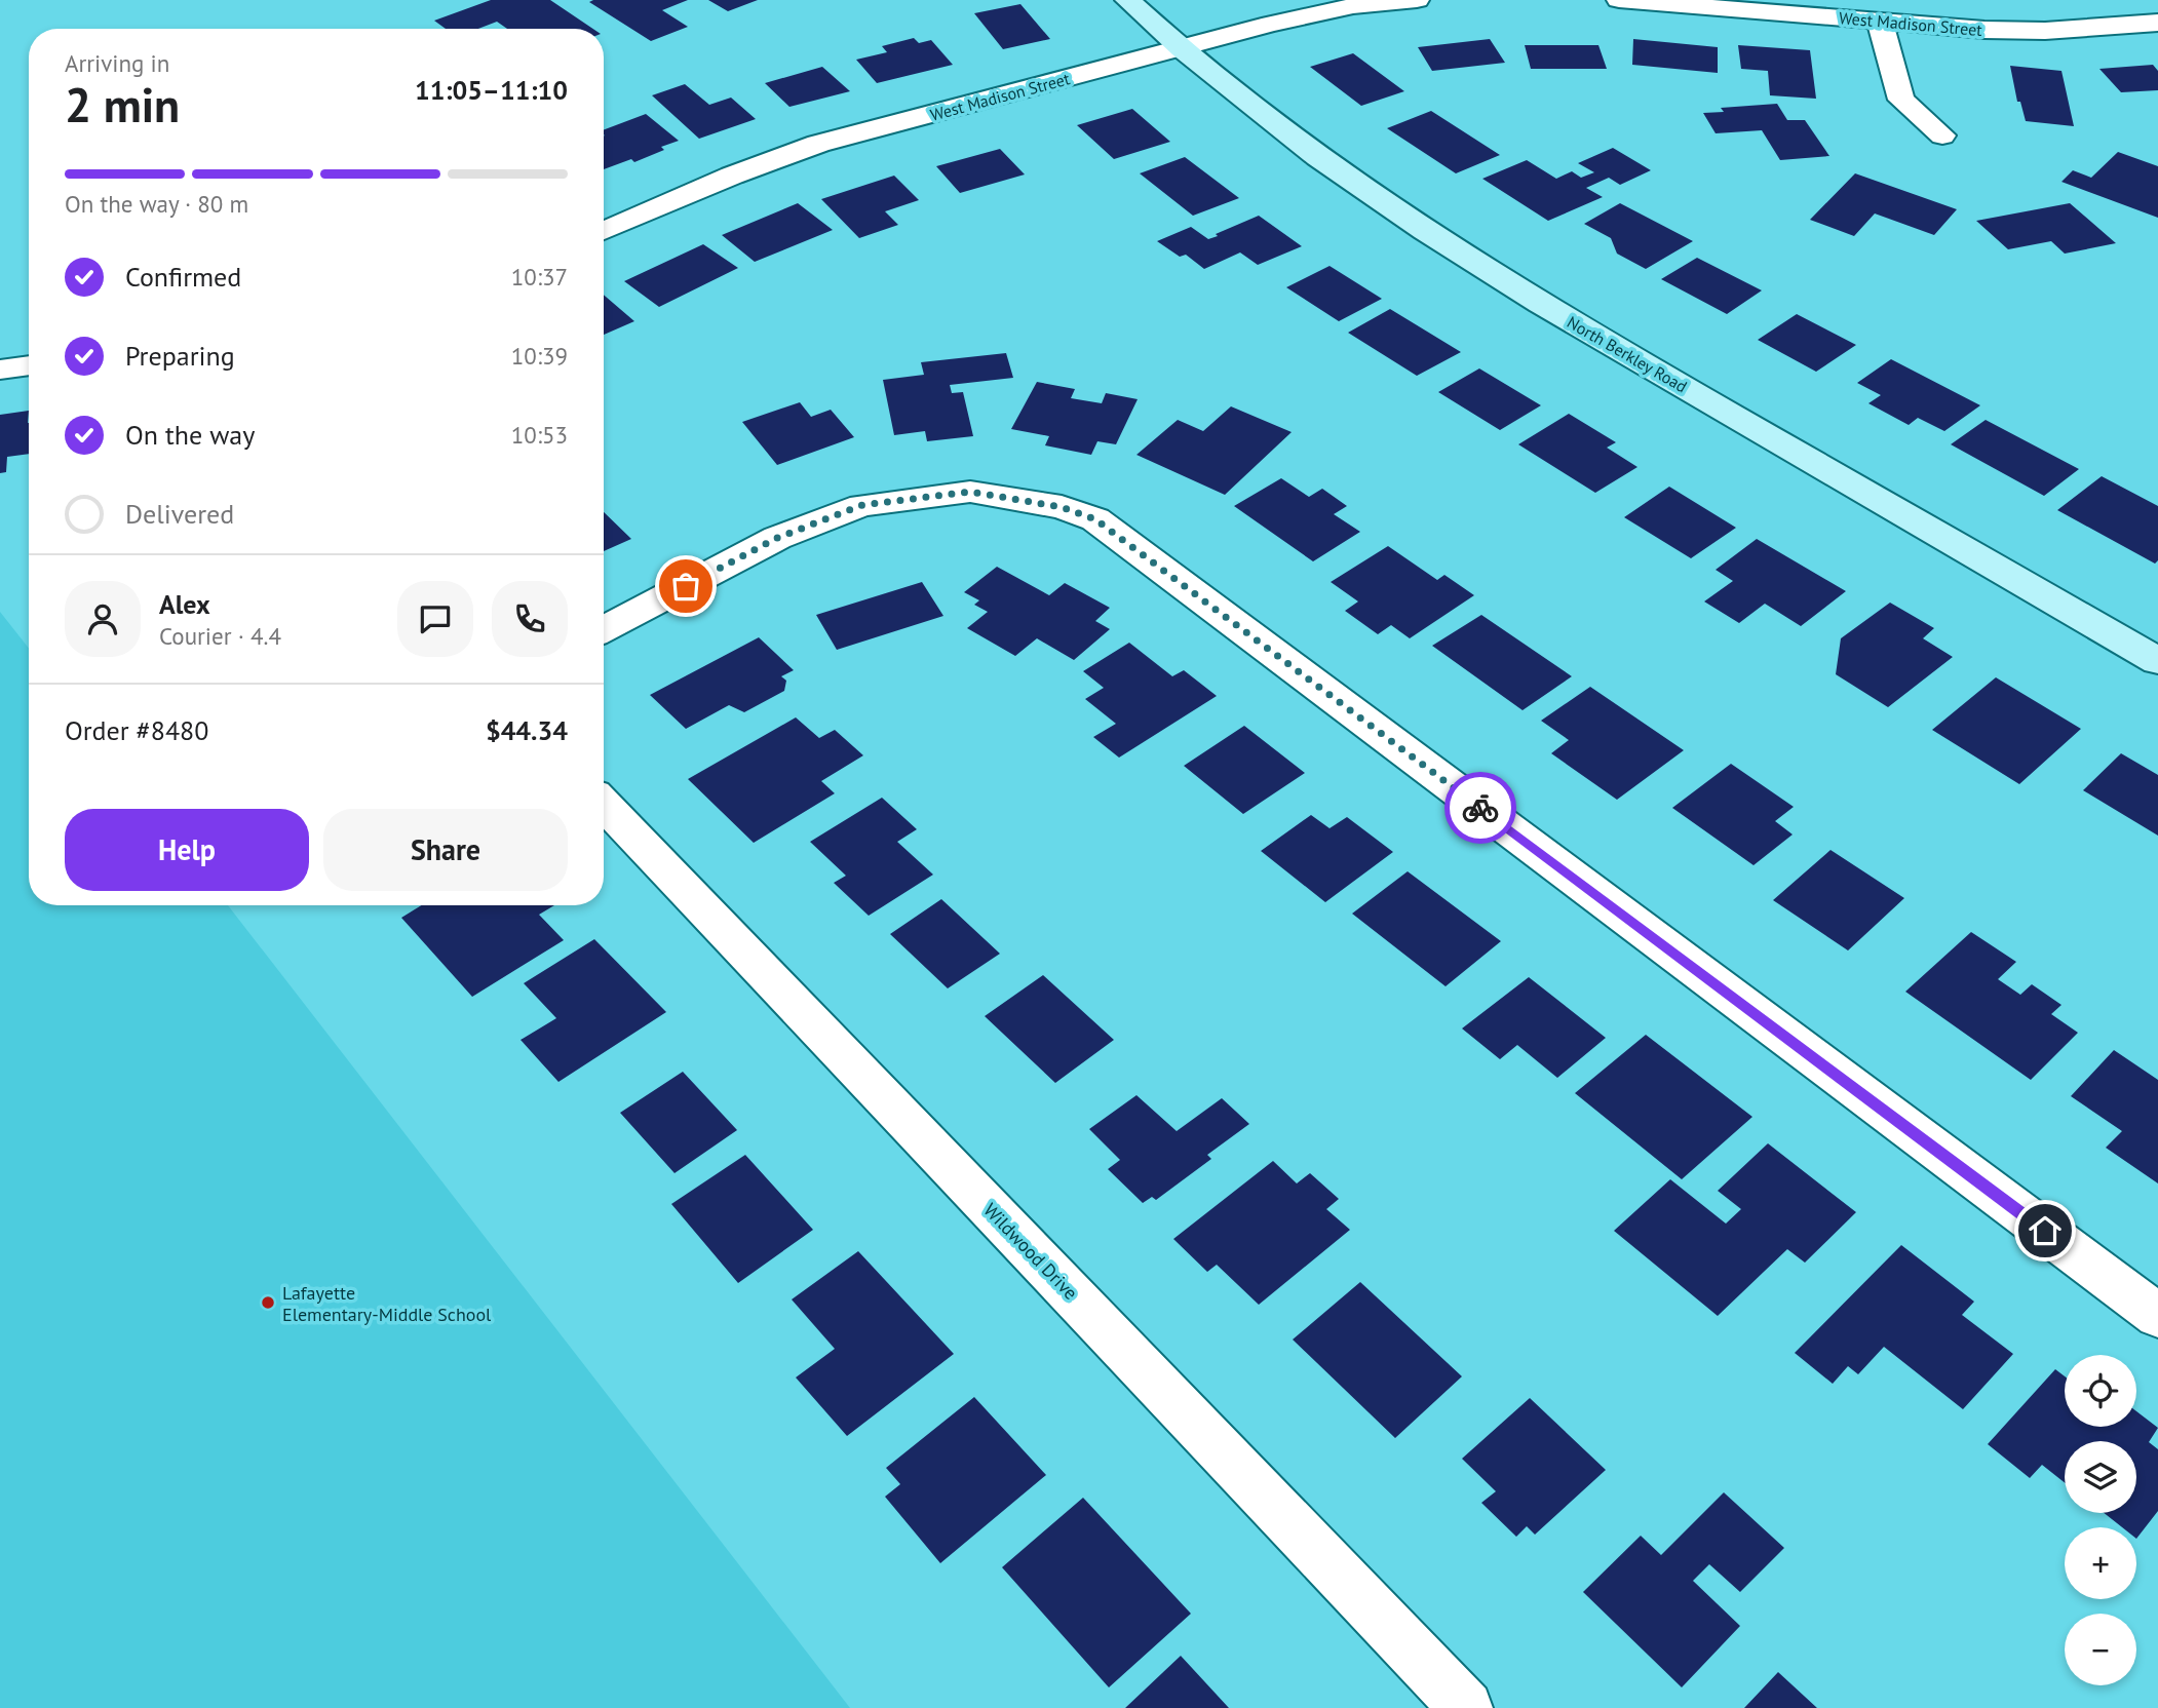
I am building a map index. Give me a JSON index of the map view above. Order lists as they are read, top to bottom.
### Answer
{
  "streets": {
    "street": ["West Madison Street", "North Berkley Road", "Wildwood Drive"]
  },
  "crossings": [
    ["West Madison Street", "North Berkley Road"]
  ],
  "places": ["Lafayette Elementary-Middle School"],
  "page": {
    "heading": ["2 min", "Arriving in", "11:05–11:10"],
    "panel": [
      "Alex",
      "Courier · 4.4",
      "Order #8480",
      "$44.34"
    ],
    "bar": "On the way · 80 m",
    "list": [
      ["Confirmed", "10:37"],
      ["Preparing", "10:39"],
      ["On the way", "10:53"],
      "Delivered"
    ],
    "buttons": ["Help", "Share"],
    "map_buttons": ["+", "−"]
  }
}
